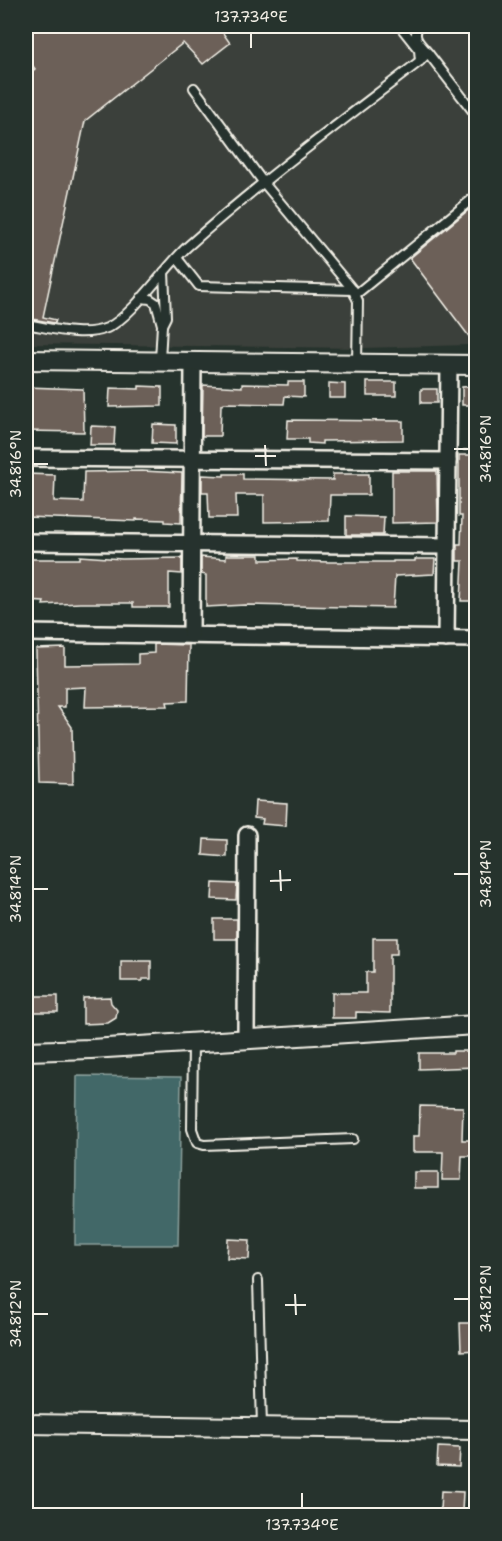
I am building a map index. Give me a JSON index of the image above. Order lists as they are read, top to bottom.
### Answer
{
  "coordinates": [
    "137.734°E",
    "34.816°N",
    "34.814°N",
    "34.812°N"
  ]
}
